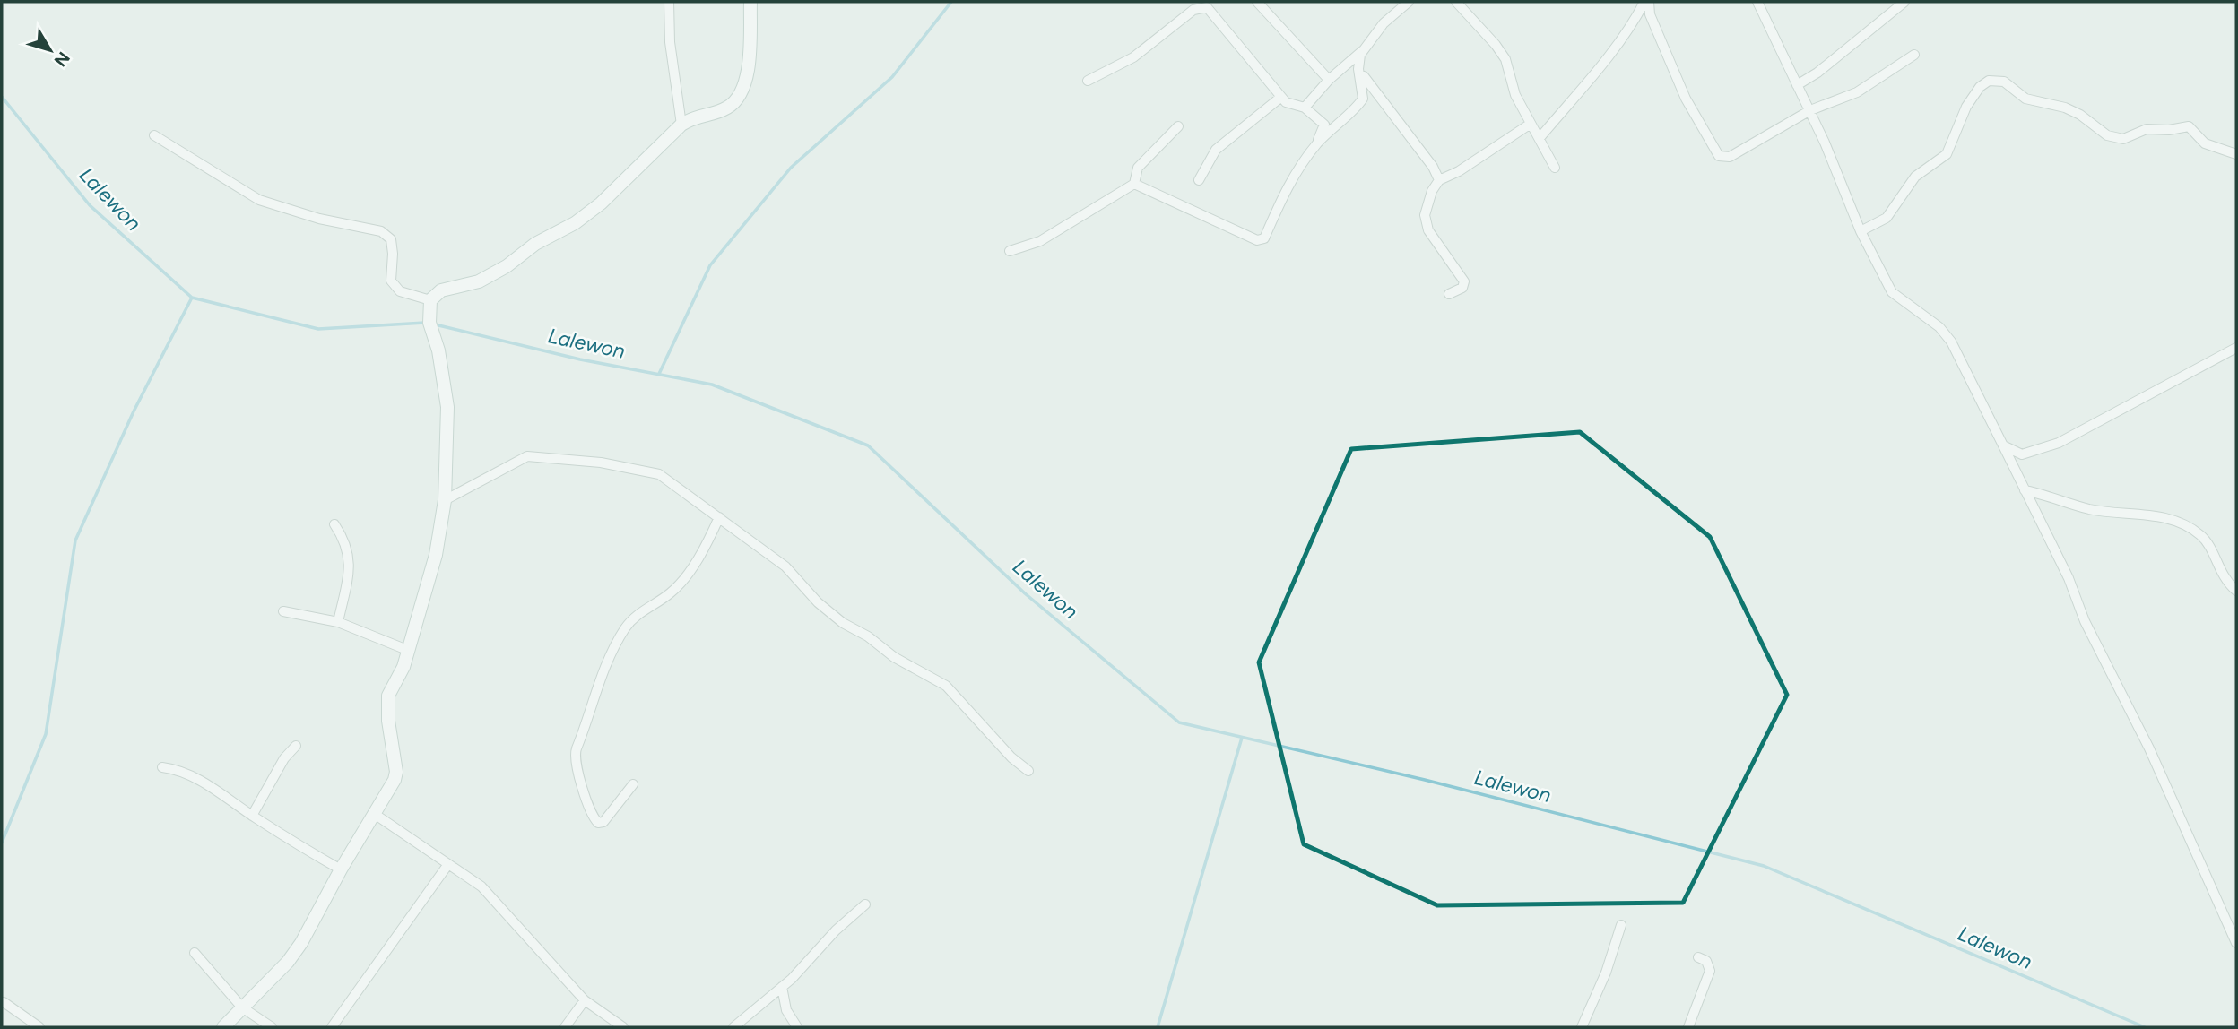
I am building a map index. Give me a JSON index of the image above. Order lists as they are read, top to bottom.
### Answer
{
  "water": ["Lalewon"],
  "north": "bottom right"
}
